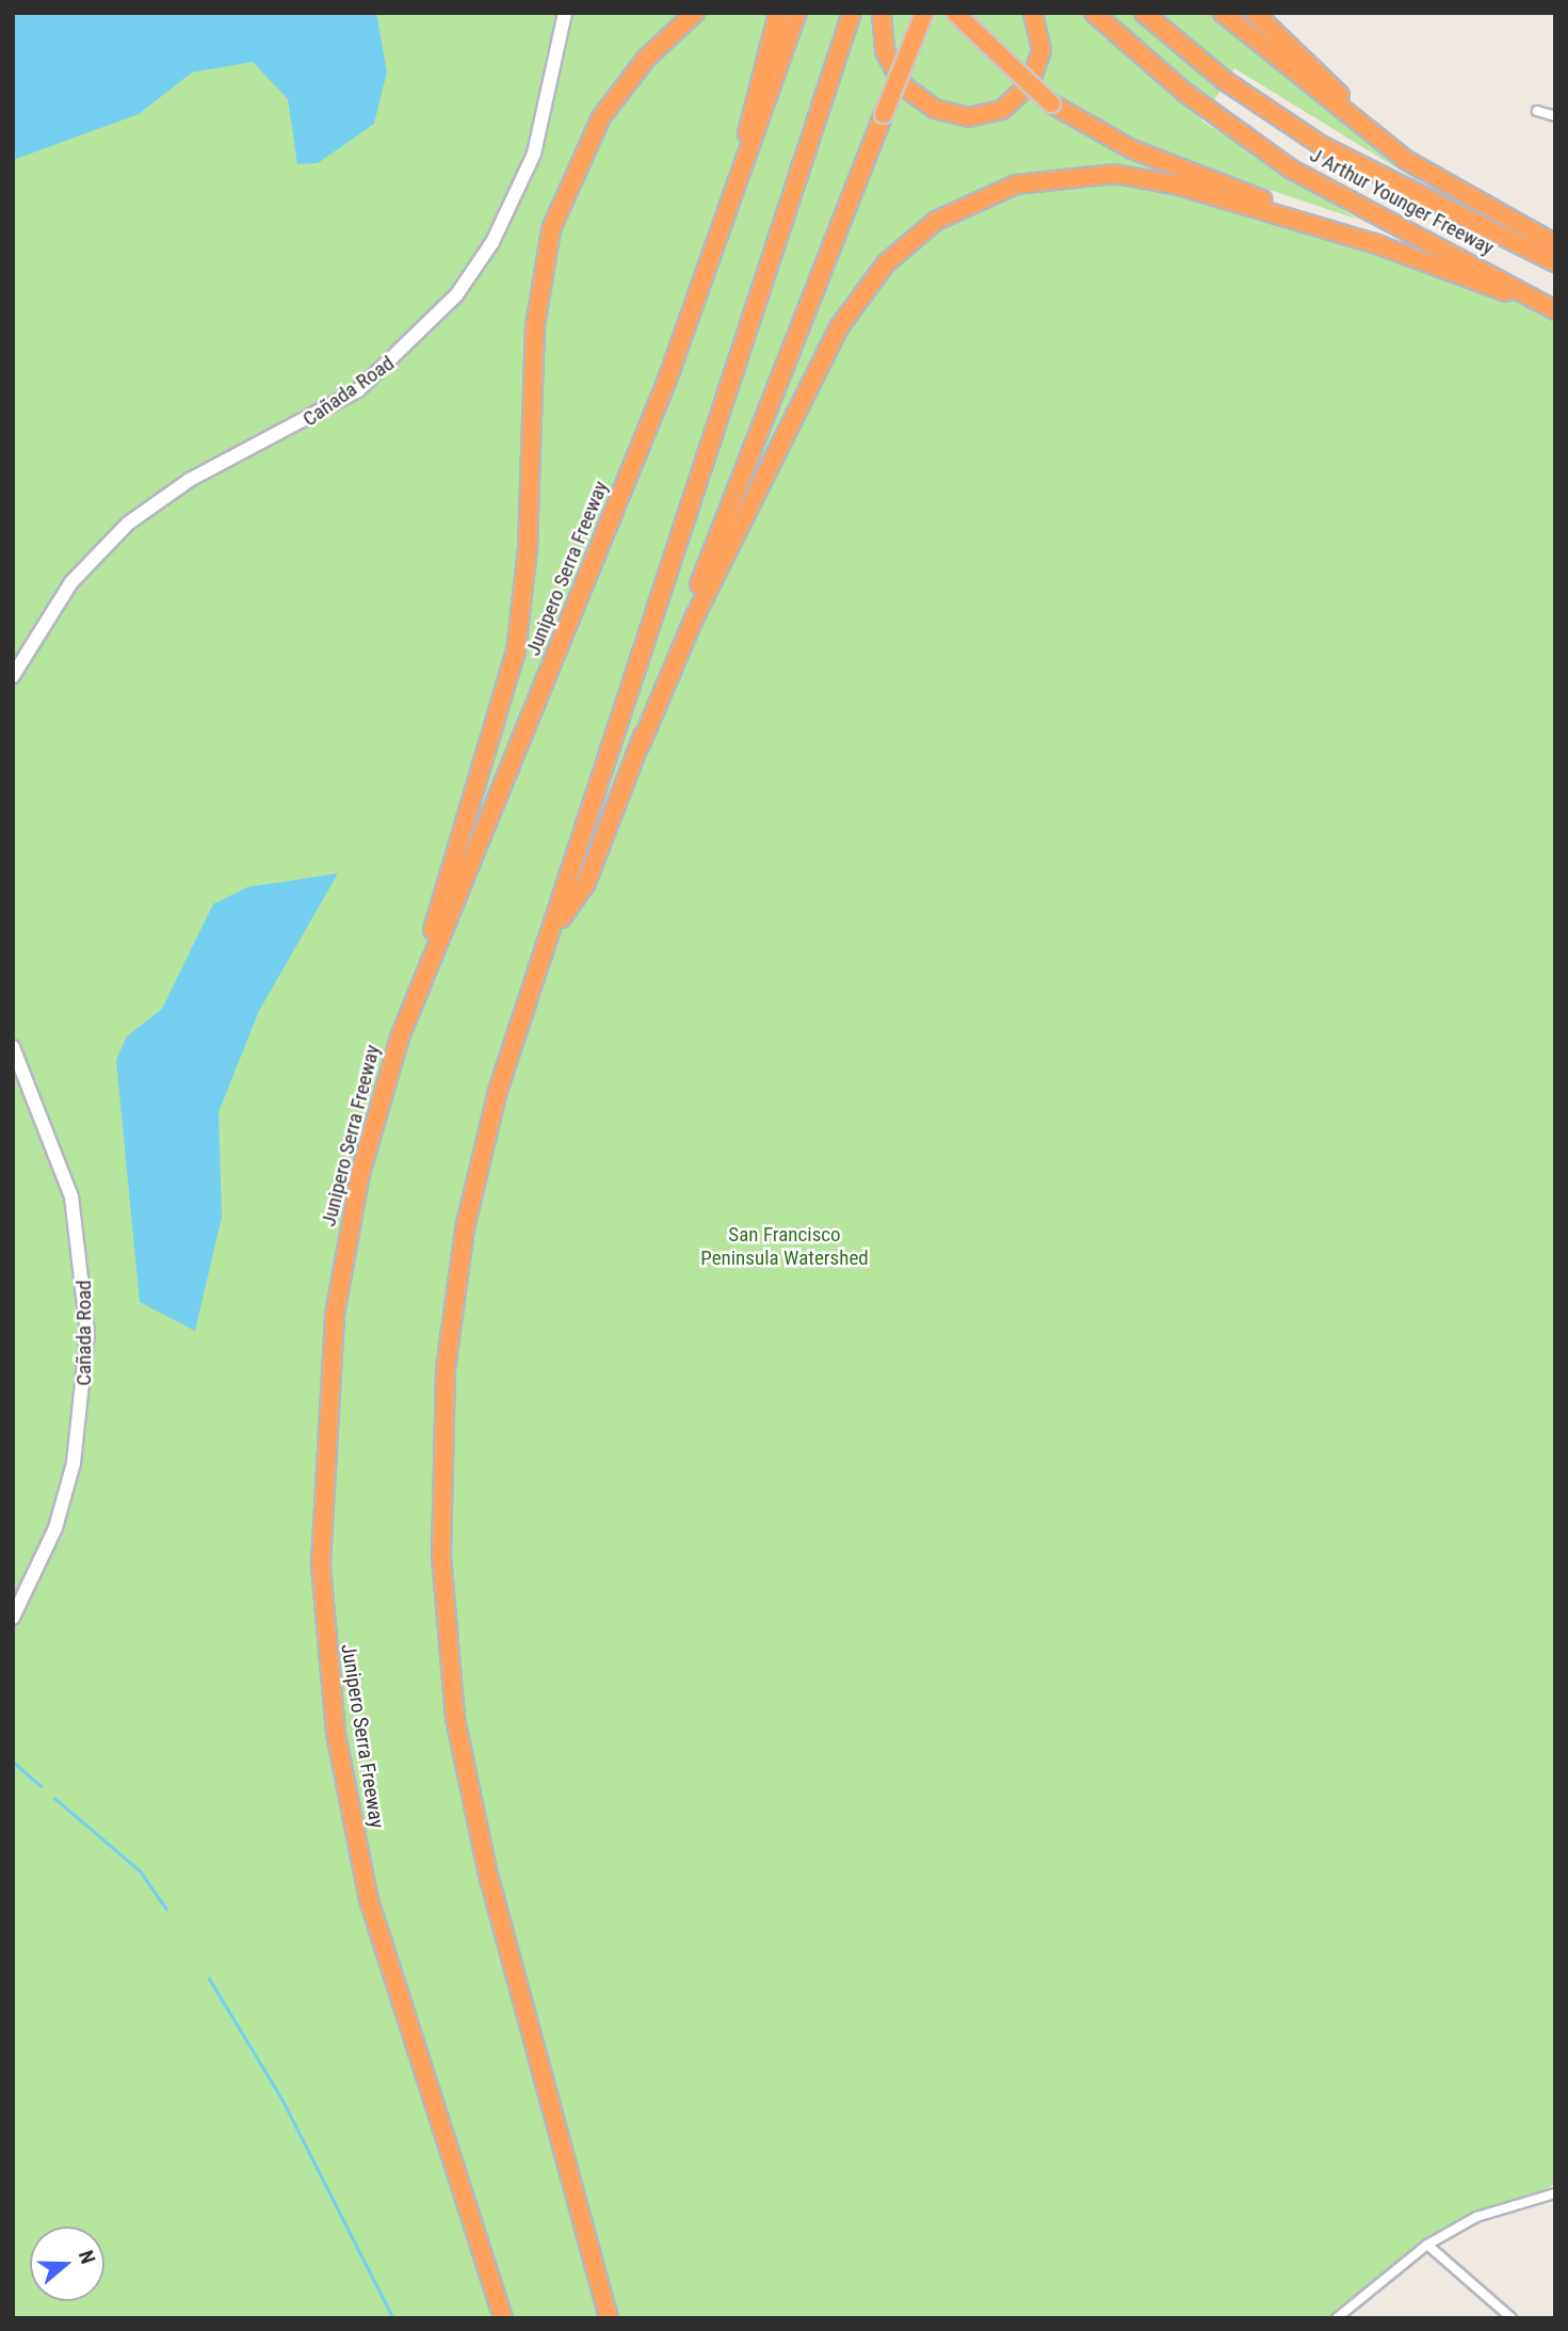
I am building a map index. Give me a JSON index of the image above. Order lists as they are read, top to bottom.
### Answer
{
  "streets": {
    "highway": ["J Arthur Younger Freeway", "Junipero Serra Freeway"],
    "main road": ["Cañada Road"]
  },
  "parks": ["San Francisco Peninsula Watershed"],
  "north": "right"
}
